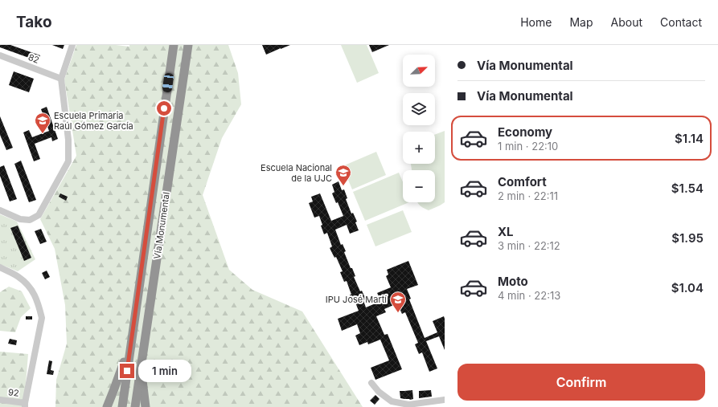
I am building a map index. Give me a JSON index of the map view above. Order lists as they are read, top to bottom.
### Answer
{
  "streets": {
    "highway": ["Vía Monumental"],
    "street": ["82", "92"]
  },
  "places": {
    "school or university": ["Escuela Primaria Raúl Gómez García", "Escuela Nacional de la UJC", "IPU José Martí"]
  },
  "north": "top right",
  "page": {
    "header": "Tako",
    "nav": [
      "Home",
      "Map",
      "About",
      "Contact"
    ],
    "banner": ["Vía Monumental", "Vía Monumental"],
    "map_buttons": ["+", "−"],
    "list": [
      {
        "name": "Economy",
        "note": "1 min · 22:10",
        "value": "$1.14"
      },
      {
        "name": "Comfort",
        "note": "2 min · 22:11",
        "value": "$1.54"
      },
      {
        "name": "XL",
        "note": "3 min · 22:12",
        "value": "$1.95"
      },
      {
        "name": "Moto",
        "note": "4 min · 22:13",
        "value": "$1.04"
      }
    ],
    "buttons": "Confirm",
    "bubble": "1 min"
  }
}
